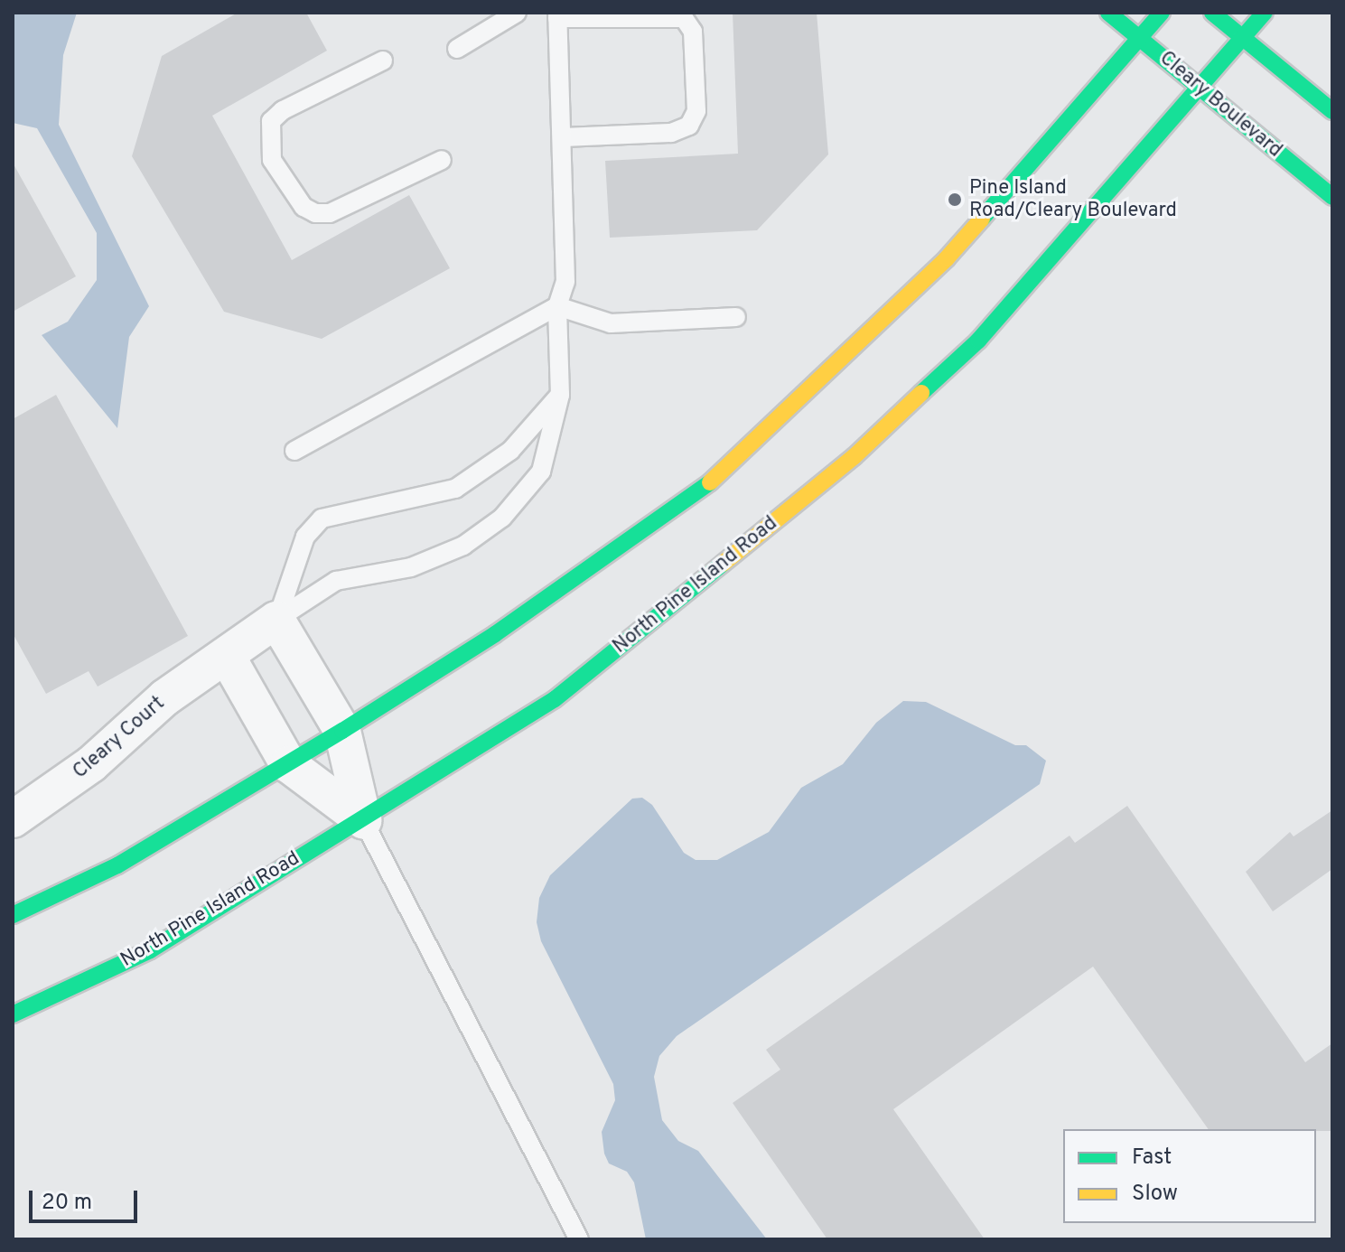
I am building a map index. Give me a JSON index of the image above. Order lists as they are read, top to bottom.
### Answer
{
  "streets": {
    "main road": ["Cleary Boulevard", "North Pine Island Road"],
    "street": ["Cleary Court"]
  },
  "crossings": [
    ["Cleary Boulevard", "North Pine Island Road"]
  ],
  "places": ["Pine Island Road/Cleary Boulevard"],
  "legend": ["Fast", "Slow"],
  "scale_bar": "20 m"
}
